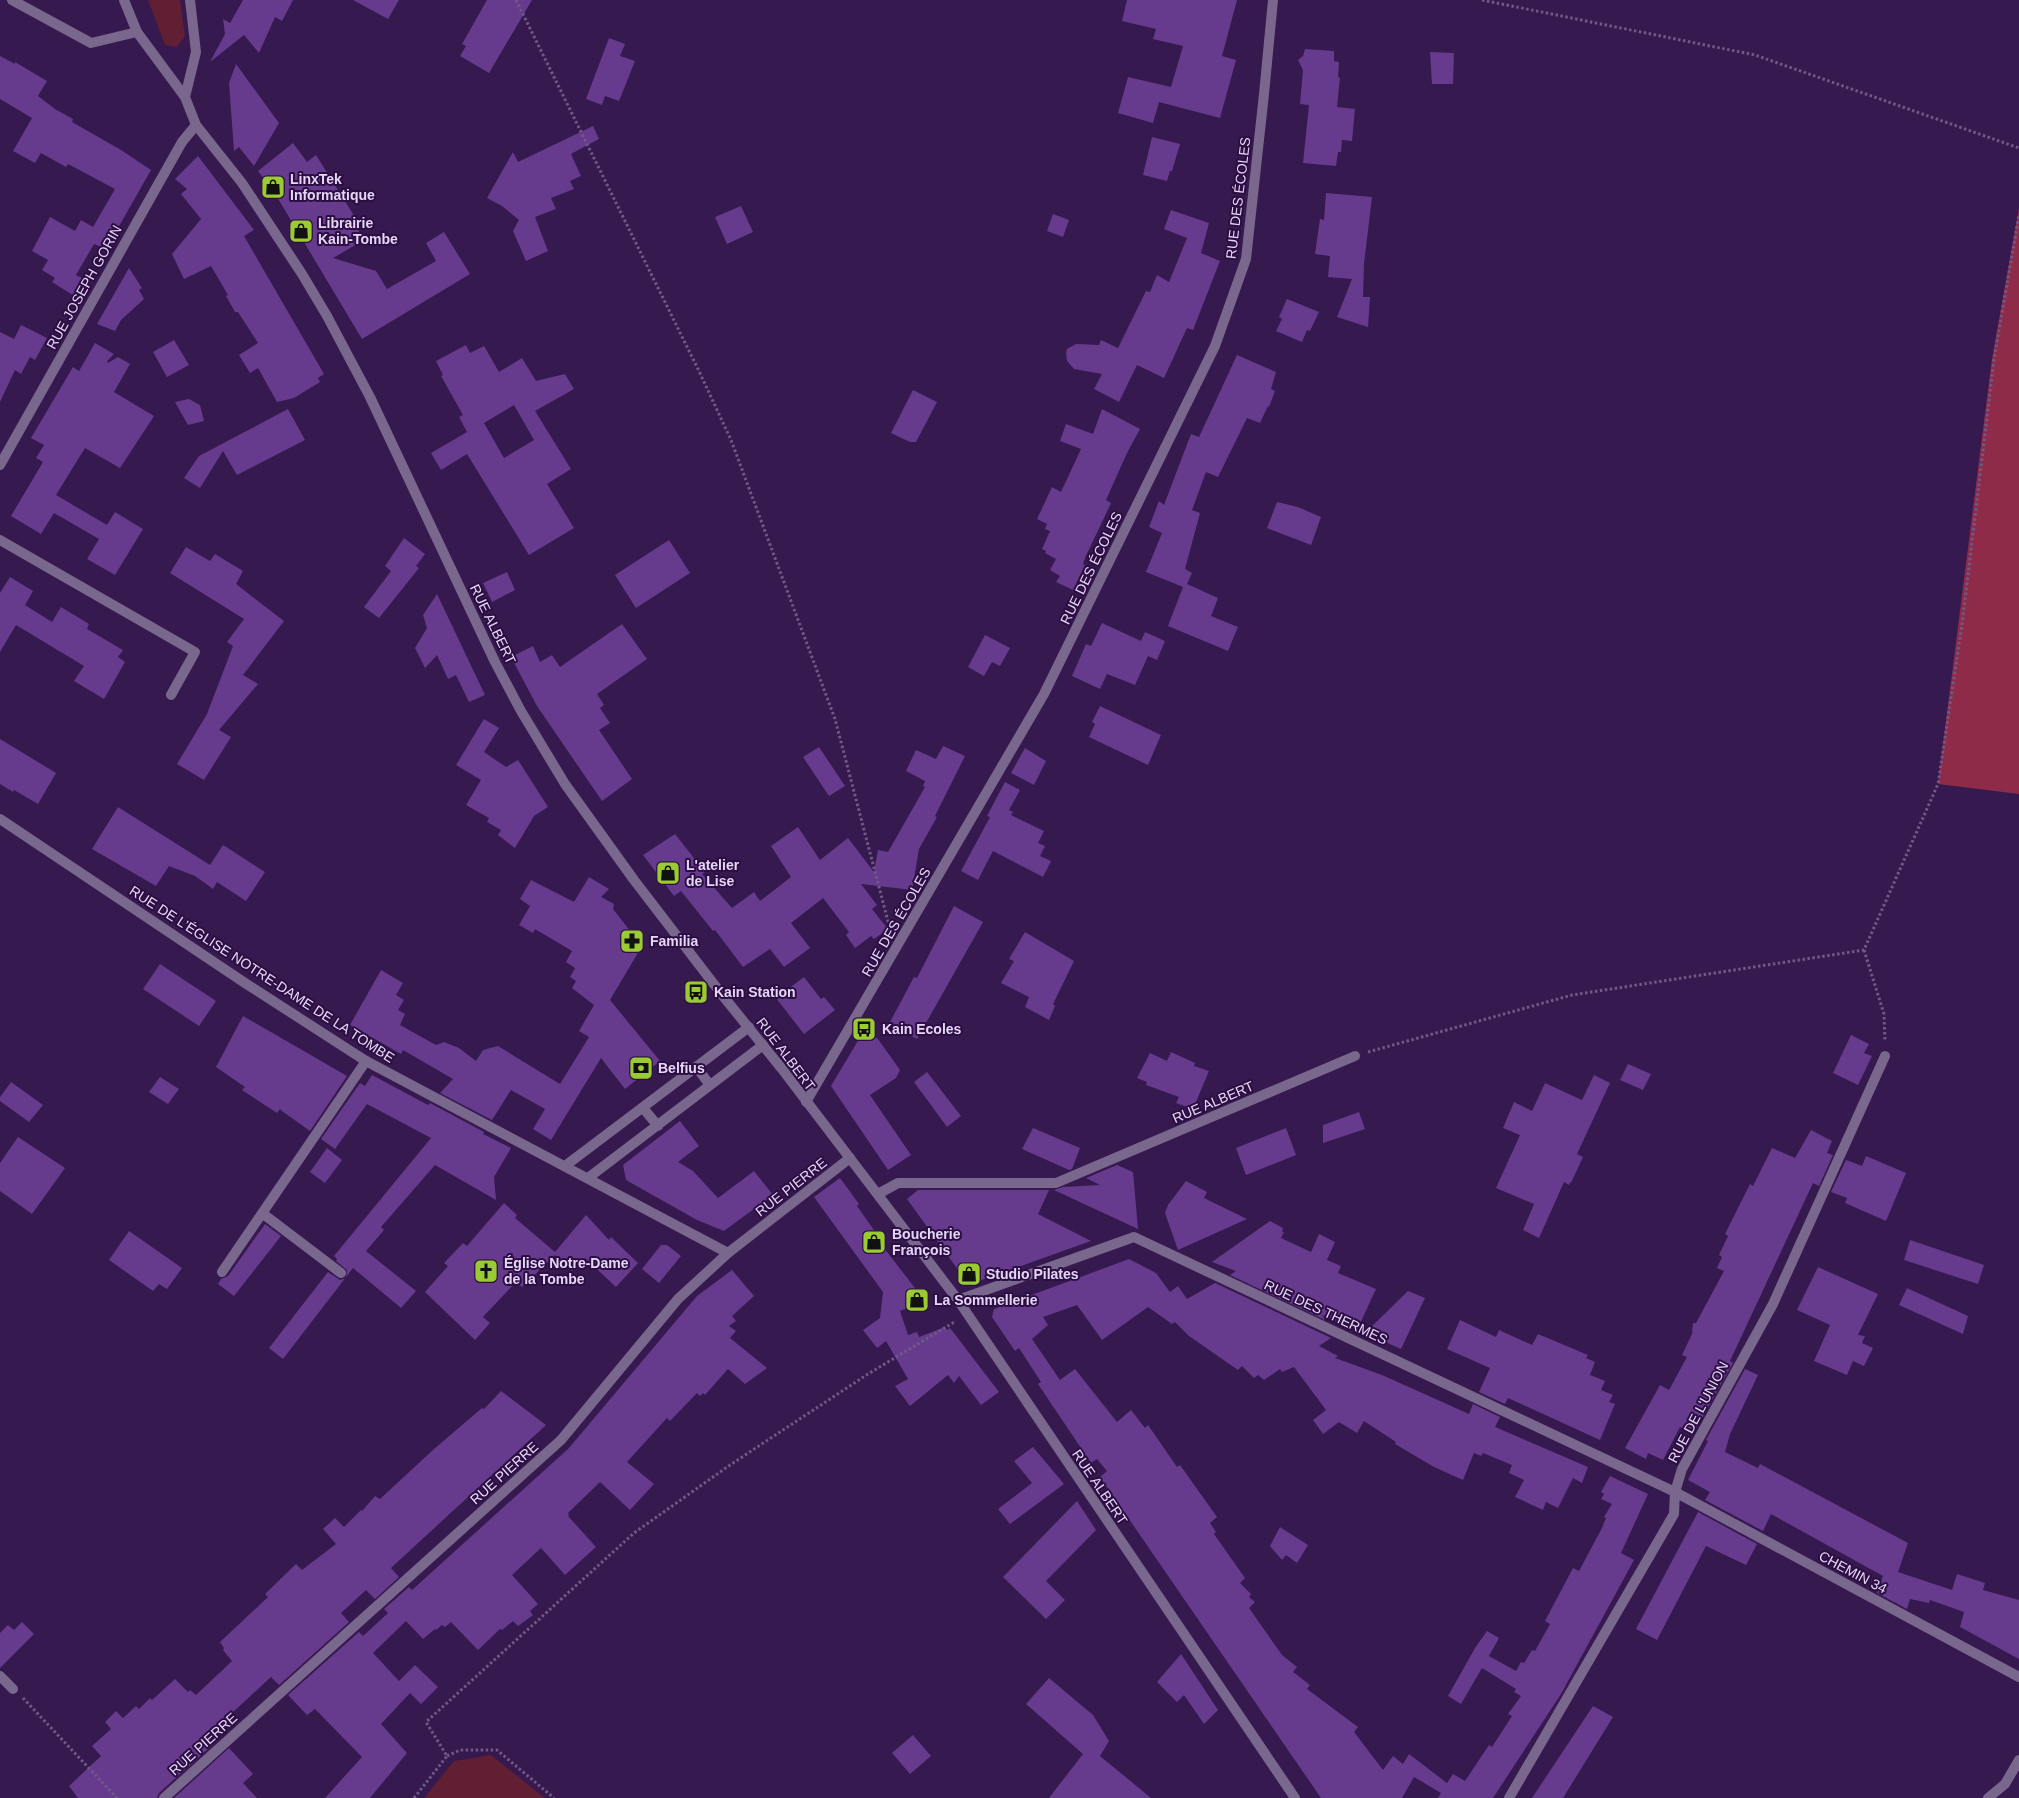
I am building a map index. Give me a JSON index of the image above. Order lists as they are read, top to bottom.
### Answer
{
  "streets": {
    "street": [
      "RUE DES ÉCOLES",
      "RUE JOSEPH GORIN",
      "RUE ALBERT",
      "RUE DE L’ÉGLISE NOTRE-DAME DE LA TOMBE",
      "RUE PIERRE",
      "RUE DES THERMES",
      "RUE DE L'UNION",
      "CHEMIN 34"
    ]
  },
  "crossings": [
    ["RUE DES ÉCOLES", "RUE ALBERT"],
    ["RUE JOSEPH GORIN", "RUE ALBERT"],
    ["RUE ALBERT", "RUE PIERRE"],
    ["RUE ALBERT", "RUE DES THERMES"],
    ["RUE DE L’ÉGLISE NOTRE-DAME DE LA TOMBE", "RUE PIERRE"],
    ["RUE DES THERMES", "RUE DE L'UNION"],
    ["RUE DES THERMES", "CHEMIN 34"],
    ["RUE DE L'UNION", "CHEMIN 34"]
  ],
  "places": {
    "shop": [
      "LinxTek Informatique",
      "Librairie Kain-Tombe",
      "L'atelier de Lise",
      "Boucherie François",
      "Studio Pilates",
      "La Sommellerie"
    ],
    "pharmacy": ["Familia"],
    "bus stop": ["Kain Station", "Kain Ecoles"],
    "bank": ["Belfius"],
    "church": ["Église Notre-Dame de la Tombe"]
  }
}
